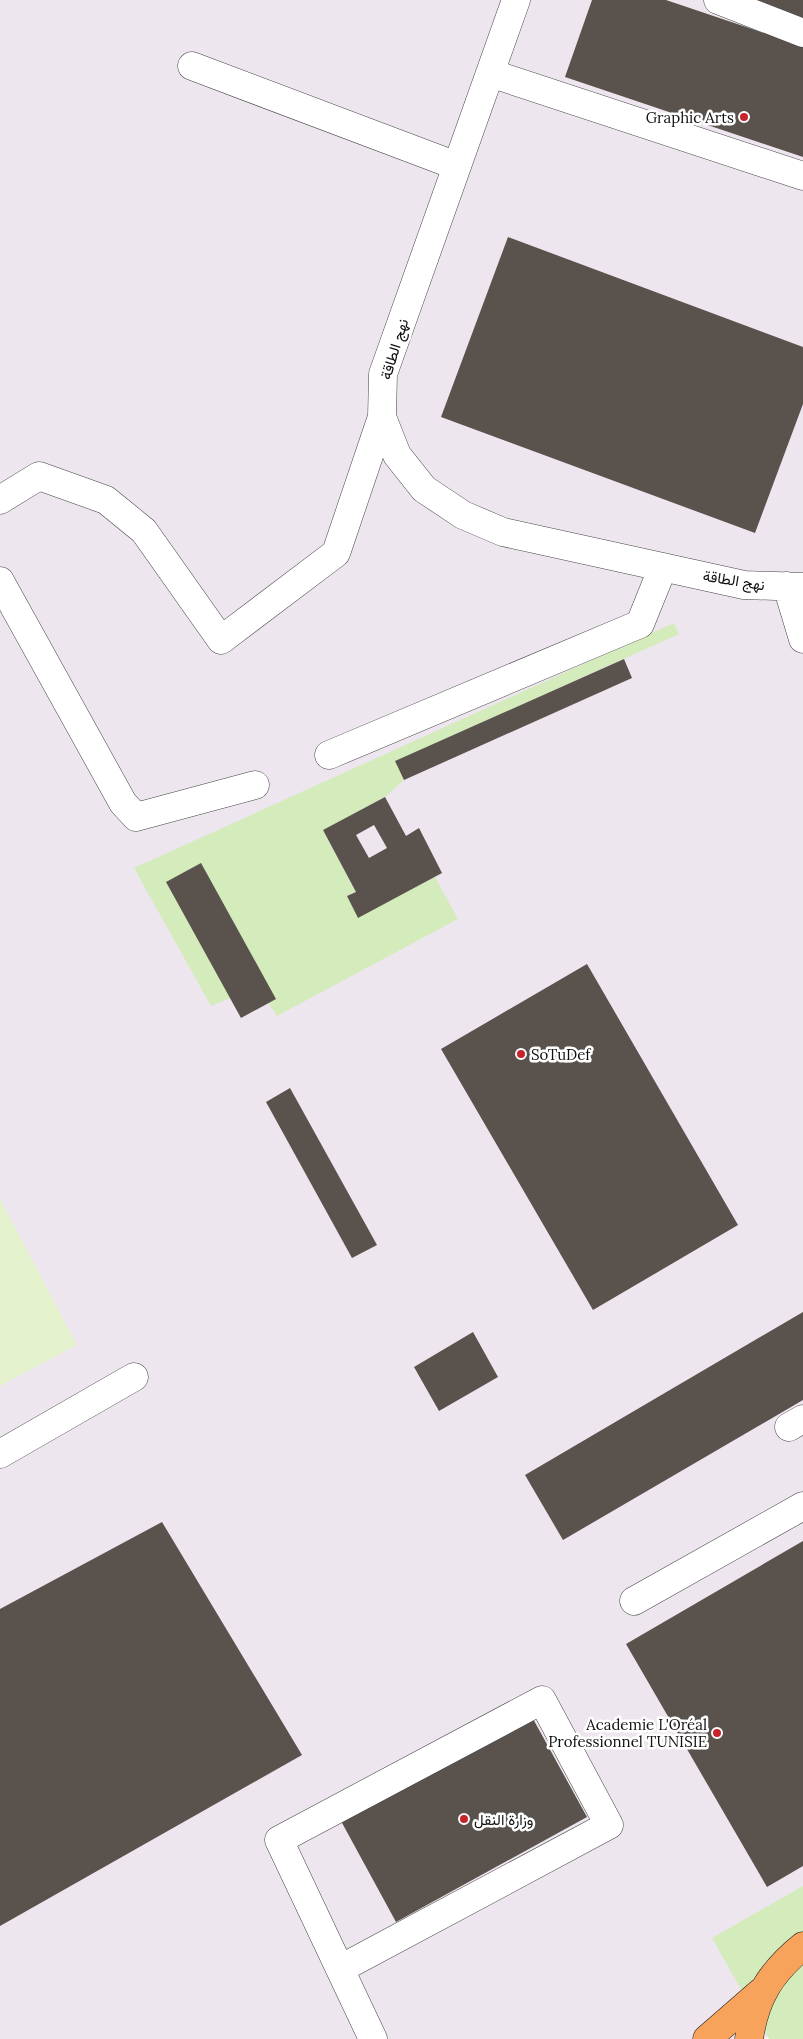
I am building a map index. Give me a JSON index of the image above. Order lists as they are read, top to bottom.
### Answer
{
  "streets": {
    "street": ["نهج الطاقة"]
  },
  "places": [
    "Graphic Arts",
    "SoTuDef",
    "Academie L'Oréal Professionnel TUNISIE",
    "وزارة النقل"
  ]
}
